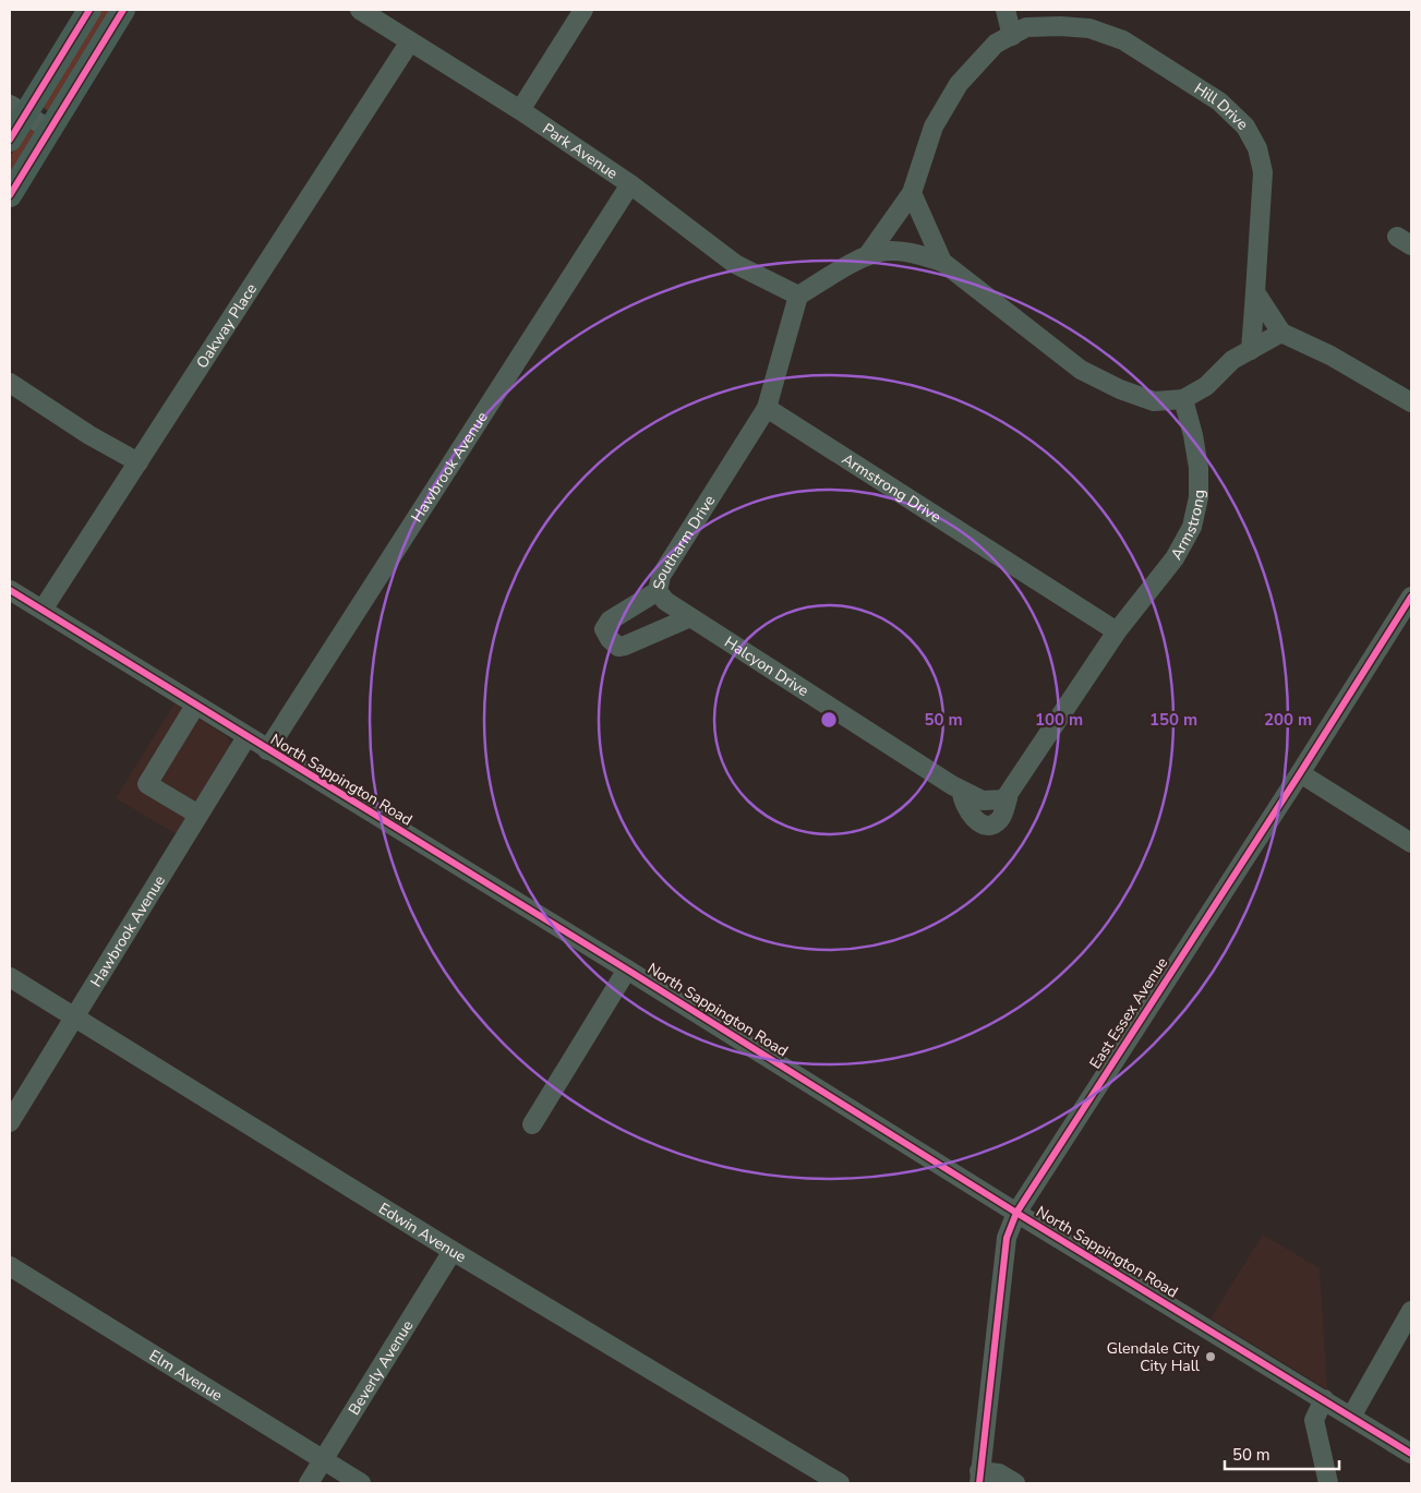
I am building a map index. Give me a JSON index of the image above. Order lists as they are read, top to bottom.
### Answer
{
  "streets": {
    "street": [
      "Hill Drive",
      "Park Avenue",
      "Oakway Place",
      "Hawbrook Avenue",
      "Armstrong Drive",
      "Armstrong",
      "Southarm Drive",
      "Halcyon Drive",
      "North Sappington Road",
      "East Essex Avenue",
      "Edwin Avenue",
      "Beverly Avenue",
      "Elm Avenue"
    ]
  },
  "crossings": [
    ["Hill Drive", "Park Avenue"],
    ["Hill Drive", "Armstrong"],
    ["Park Avenue", "Oakway Place"],
    ["Park Avenue", "Hawbrook Avenue"],
    ["Oakway Place", "North Sappington Road"],
    ["Hawbrook Avenue", "North Sappington Road"],
    ["Hawbrook Avenue", "Edwin Avenue"],
    ["Armstrong Drive", "Armstrong"],
    ["Armstrong Drive", "Southarm Drive"],
    ["Armstrong", "Halcyon Drive"],
    ["Southarm Drive", "Halcyon Drive"],
    ["North Sappington Road", "East Essex Avenue"],
    ["Edwin Avenue", "Beverly Avenue"],
    ["Beverly Avenue", "Elm Avenue"]
  ],
  "places": ["Glendale City City Hall"],
  "scale_bar": "50 m",
  "rings": [
    "50 m",
    "100 m",
    "150 m",
    "200 m"
  ]
}
